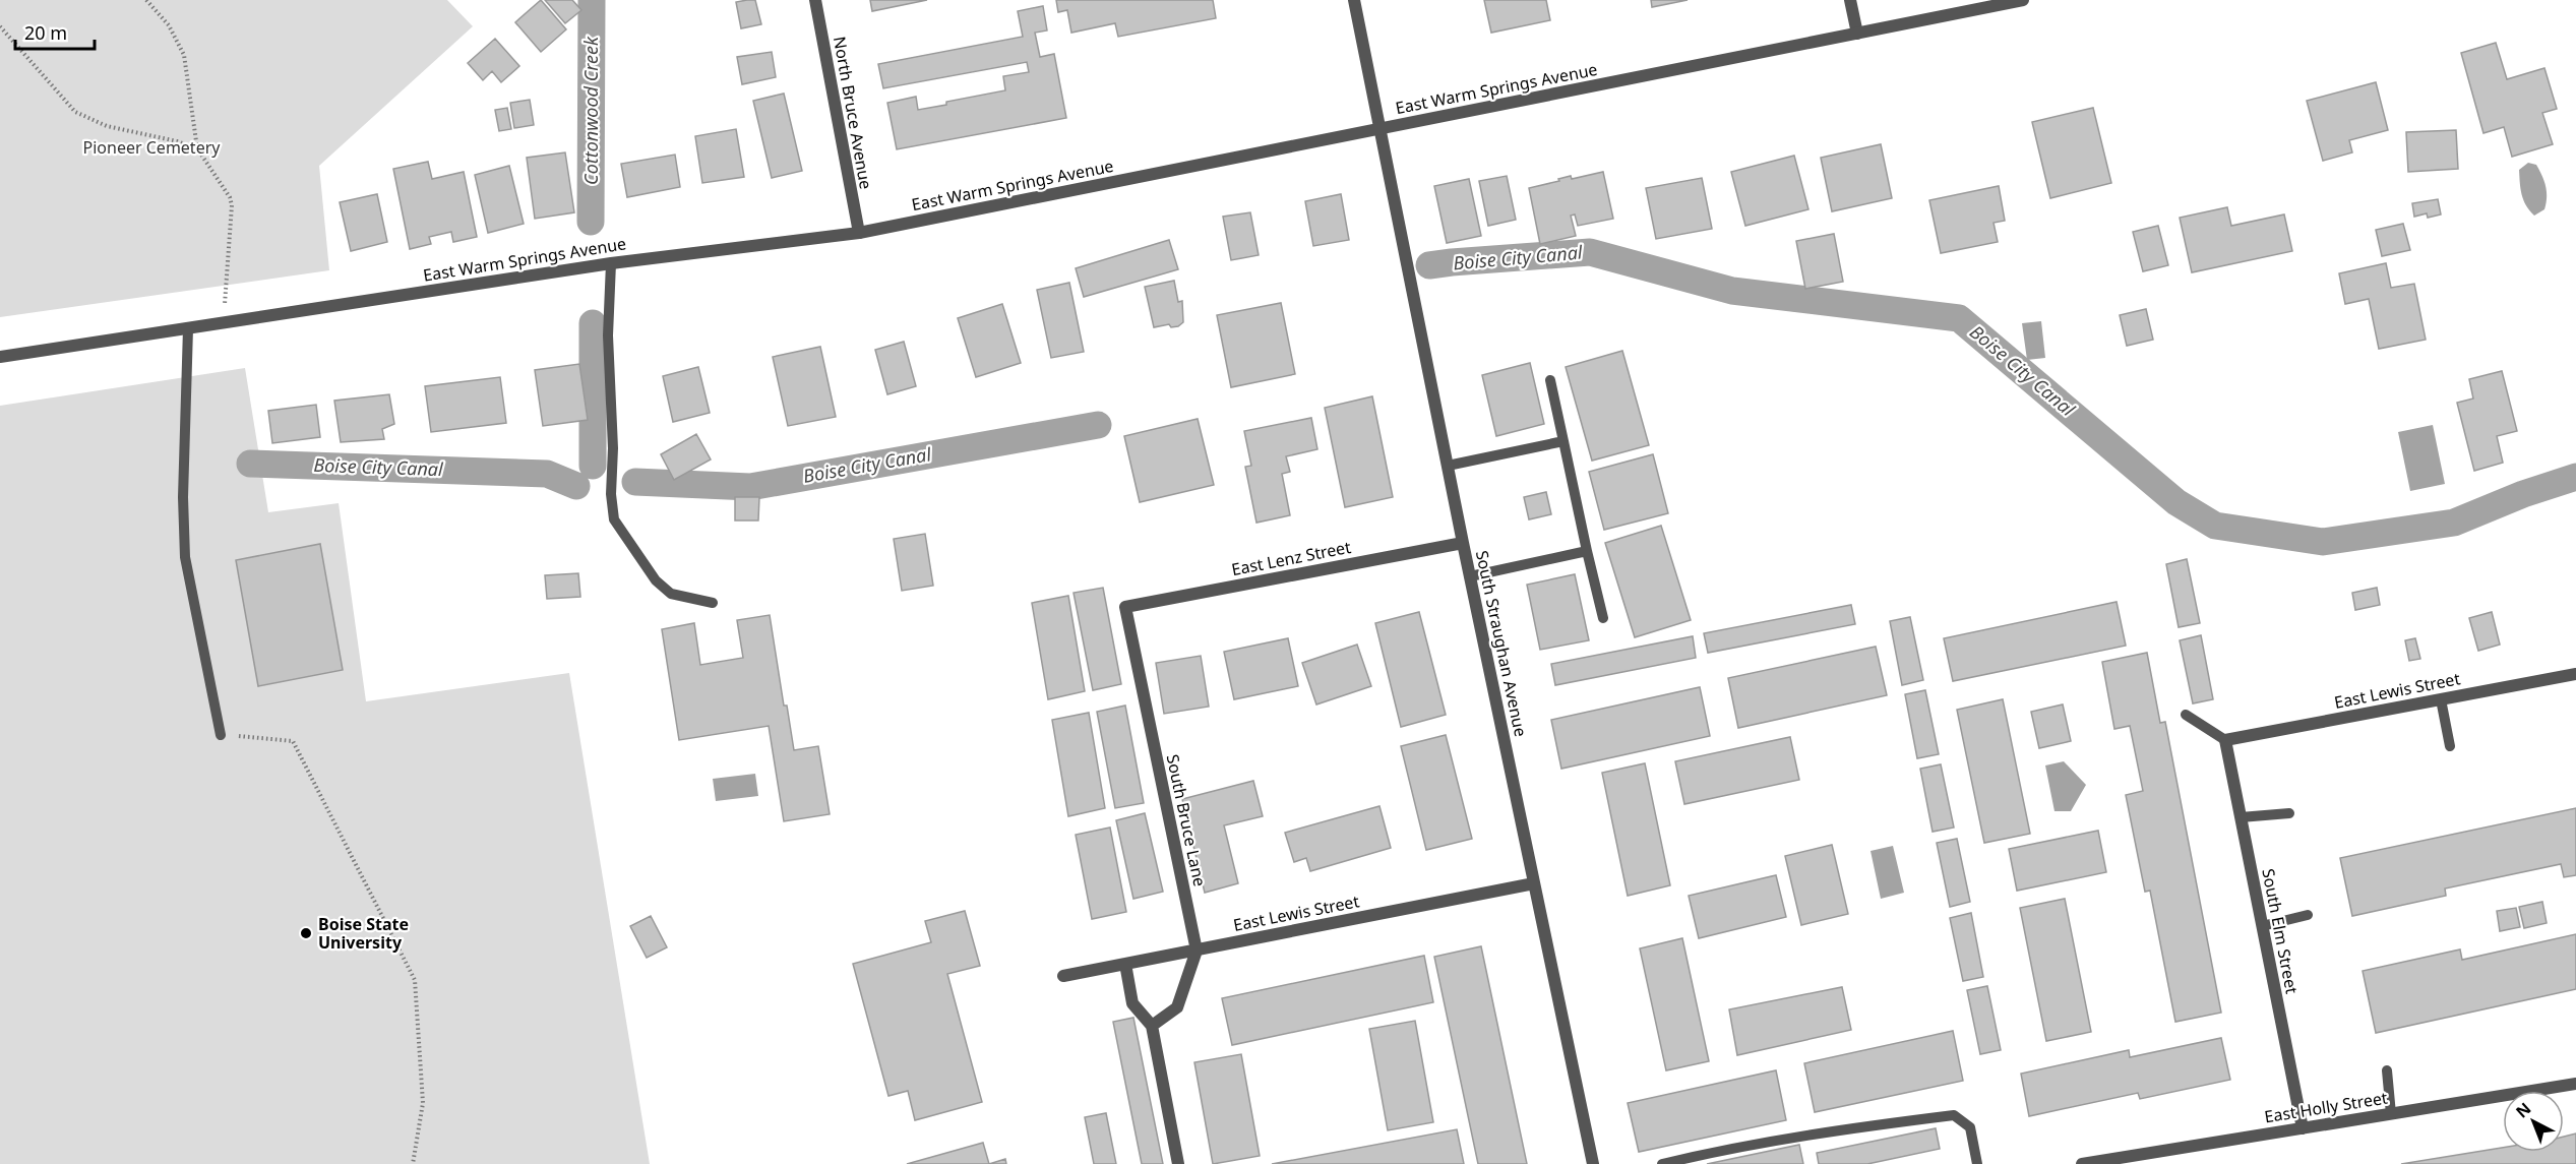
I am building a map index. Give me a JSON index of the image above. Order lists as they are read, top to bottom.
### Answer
{
  "streets": {
    "street": [
      "East Warm Springs Avenue",
      "North Bruce Avenue",
      "East Lenz Street",
      "South Straughan Avenue",
      "East Lewis Street",
      "South Bruce Lane",
      "South Elm Street",
      "East Holly Street"
    ]
  },
  "crossings": [
    ["East Warm Springs Avenue", "North Bruce Avenue"],
    ["East Warm Springs Avenue", "South Straughan Avenue"],
    ["East Lenz Street", "South Straughan Avenue"],
    ["East Lenz Street", "South Bruce Lane"],
    ["South Straughan Avenue", "East Lewis Street"],
    ["East Lewis Street", "South Bruce Lane"],
    ["East Lewis Street", "South Elm Street"],
    ["South Elm Street", "East Holly Street"]
  ],
  "water": ["Cottonwood Creek", "Boise City Canal"],
  "parks": ["Pioneer Cemetery"],
  "places": ["Boise State University"],
  "scale_bar": "20 m",
  "north": "top left"
}
